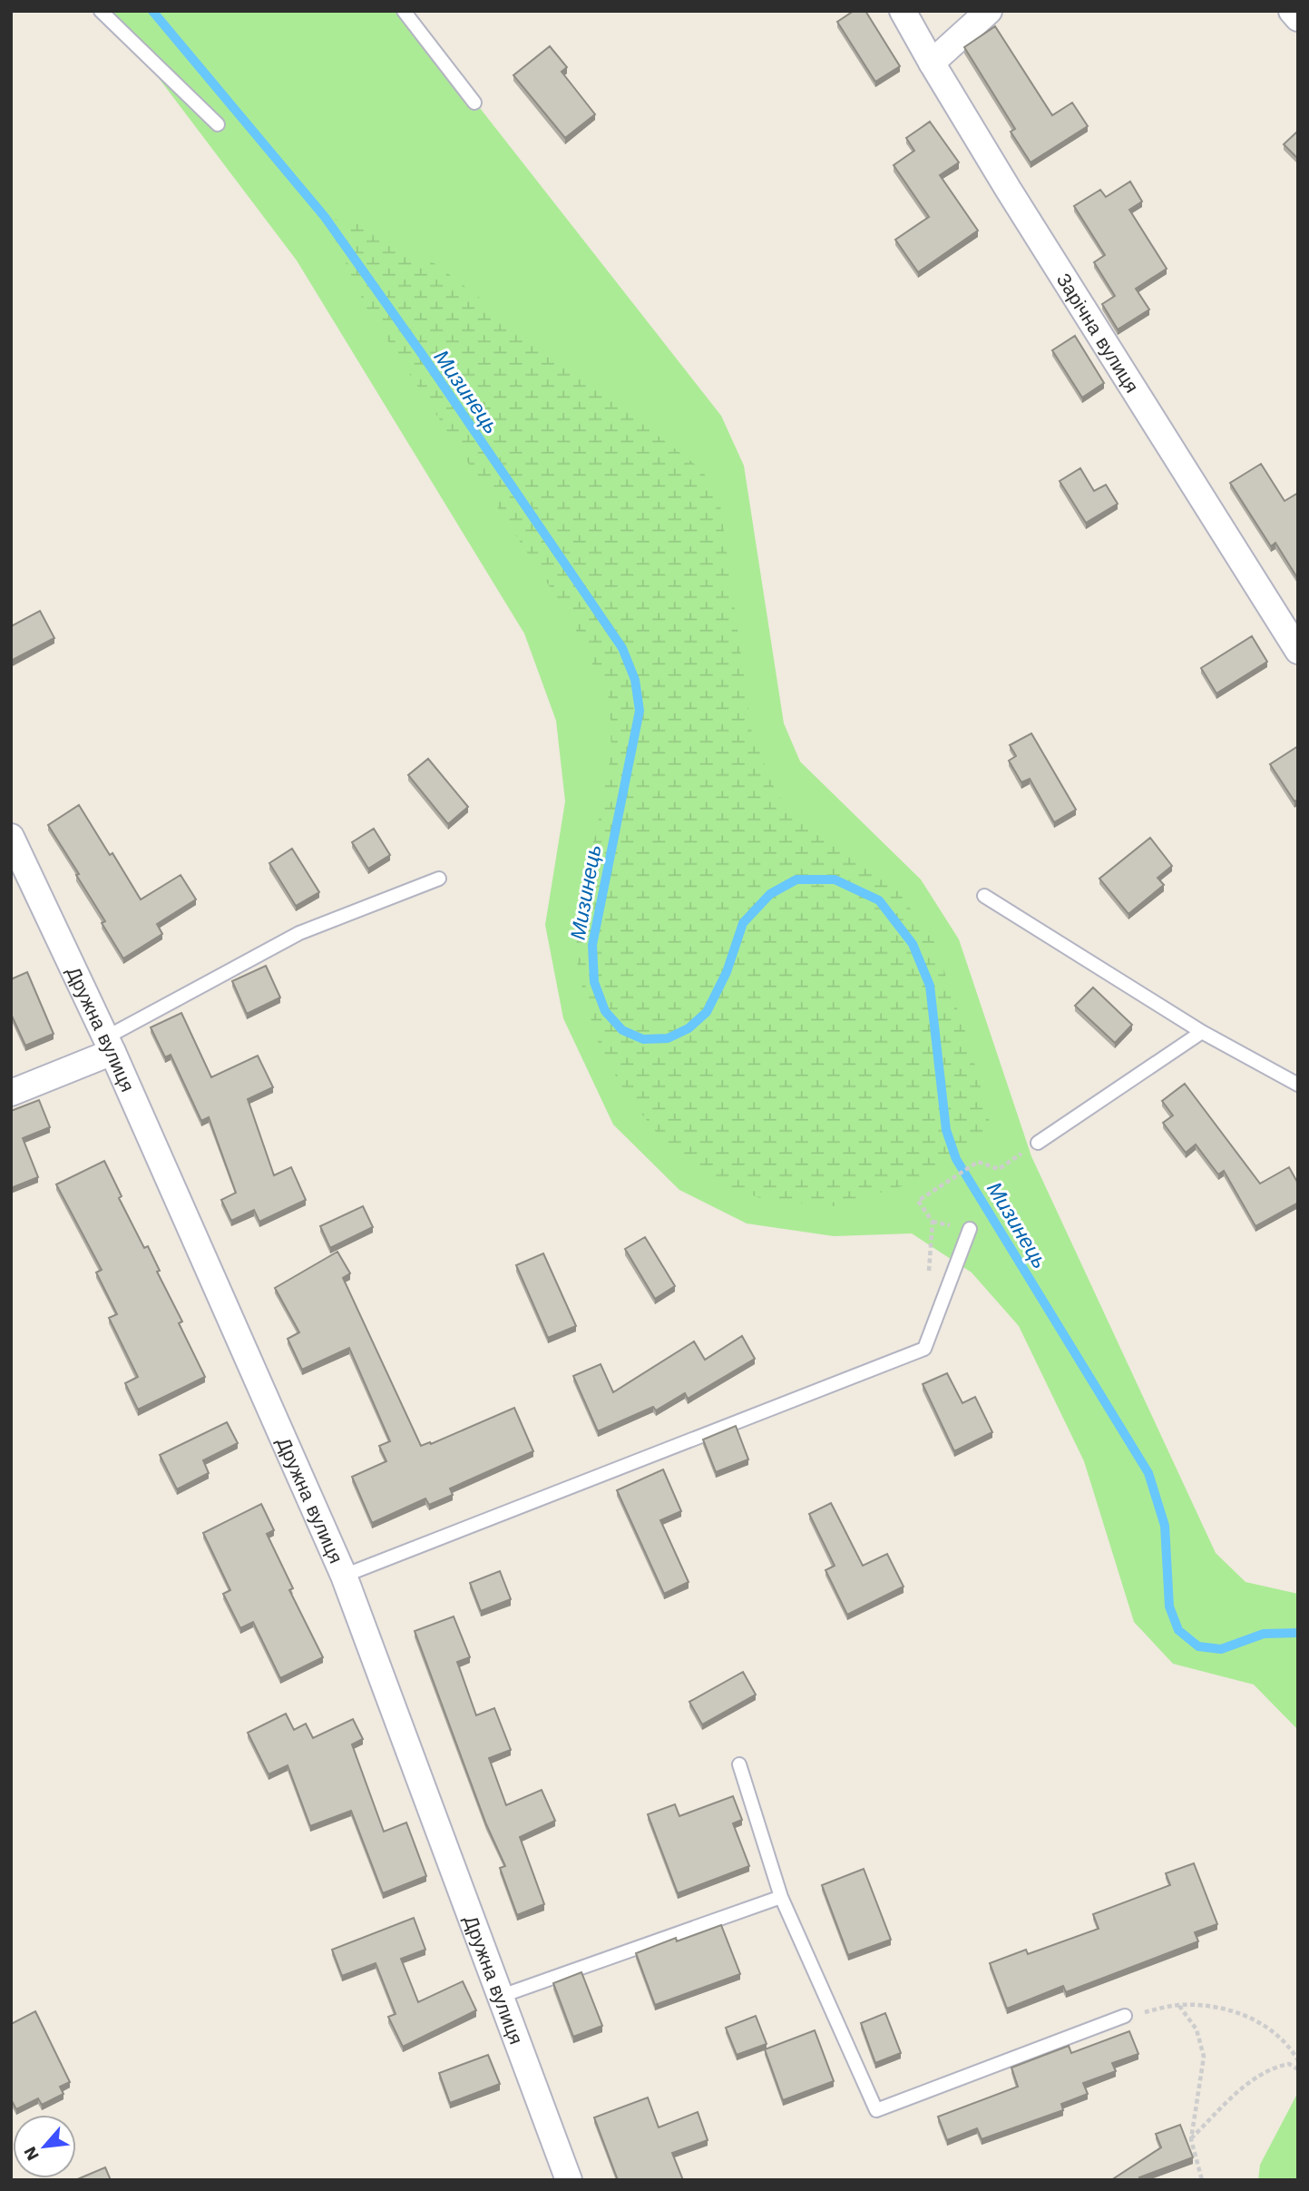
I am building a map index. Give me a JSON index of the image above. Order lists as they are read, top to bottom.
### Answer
{
  "streets": {
    "street": ["Зарічна вулиця", "Дружна вулиця"]
  },
  "water": ["Мизинець"],
  "north": "bottom left"
}
